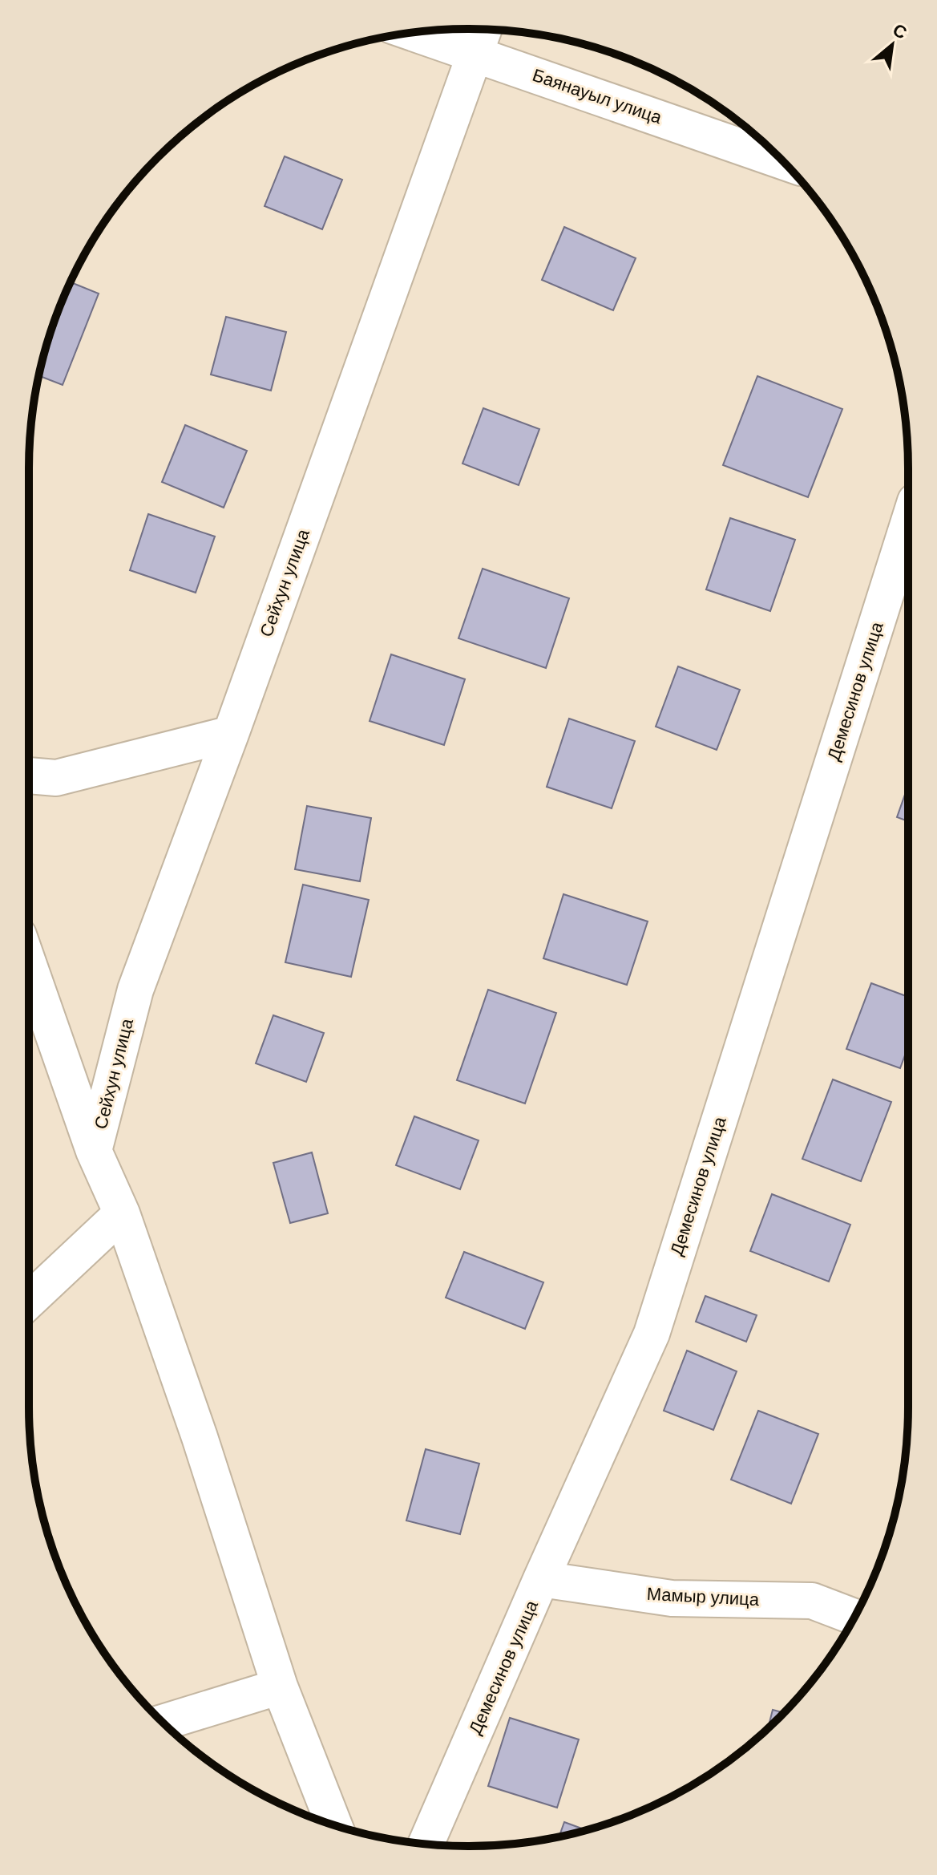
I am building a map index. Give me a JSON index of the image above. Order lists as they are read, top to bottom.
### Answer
{
  "streets": {
    "street": [
      "Баянауыл улица",
      "Сейхун улица",
      "Демесинов улица",
      "Мамыр улица"
    ]
  },
  "crossings": [
    ["Баянауыл улица", "Сейхун улица"],
    ["Демесинов улица", "Мамыр улица"]
  ],
  "north": "top right"
}
